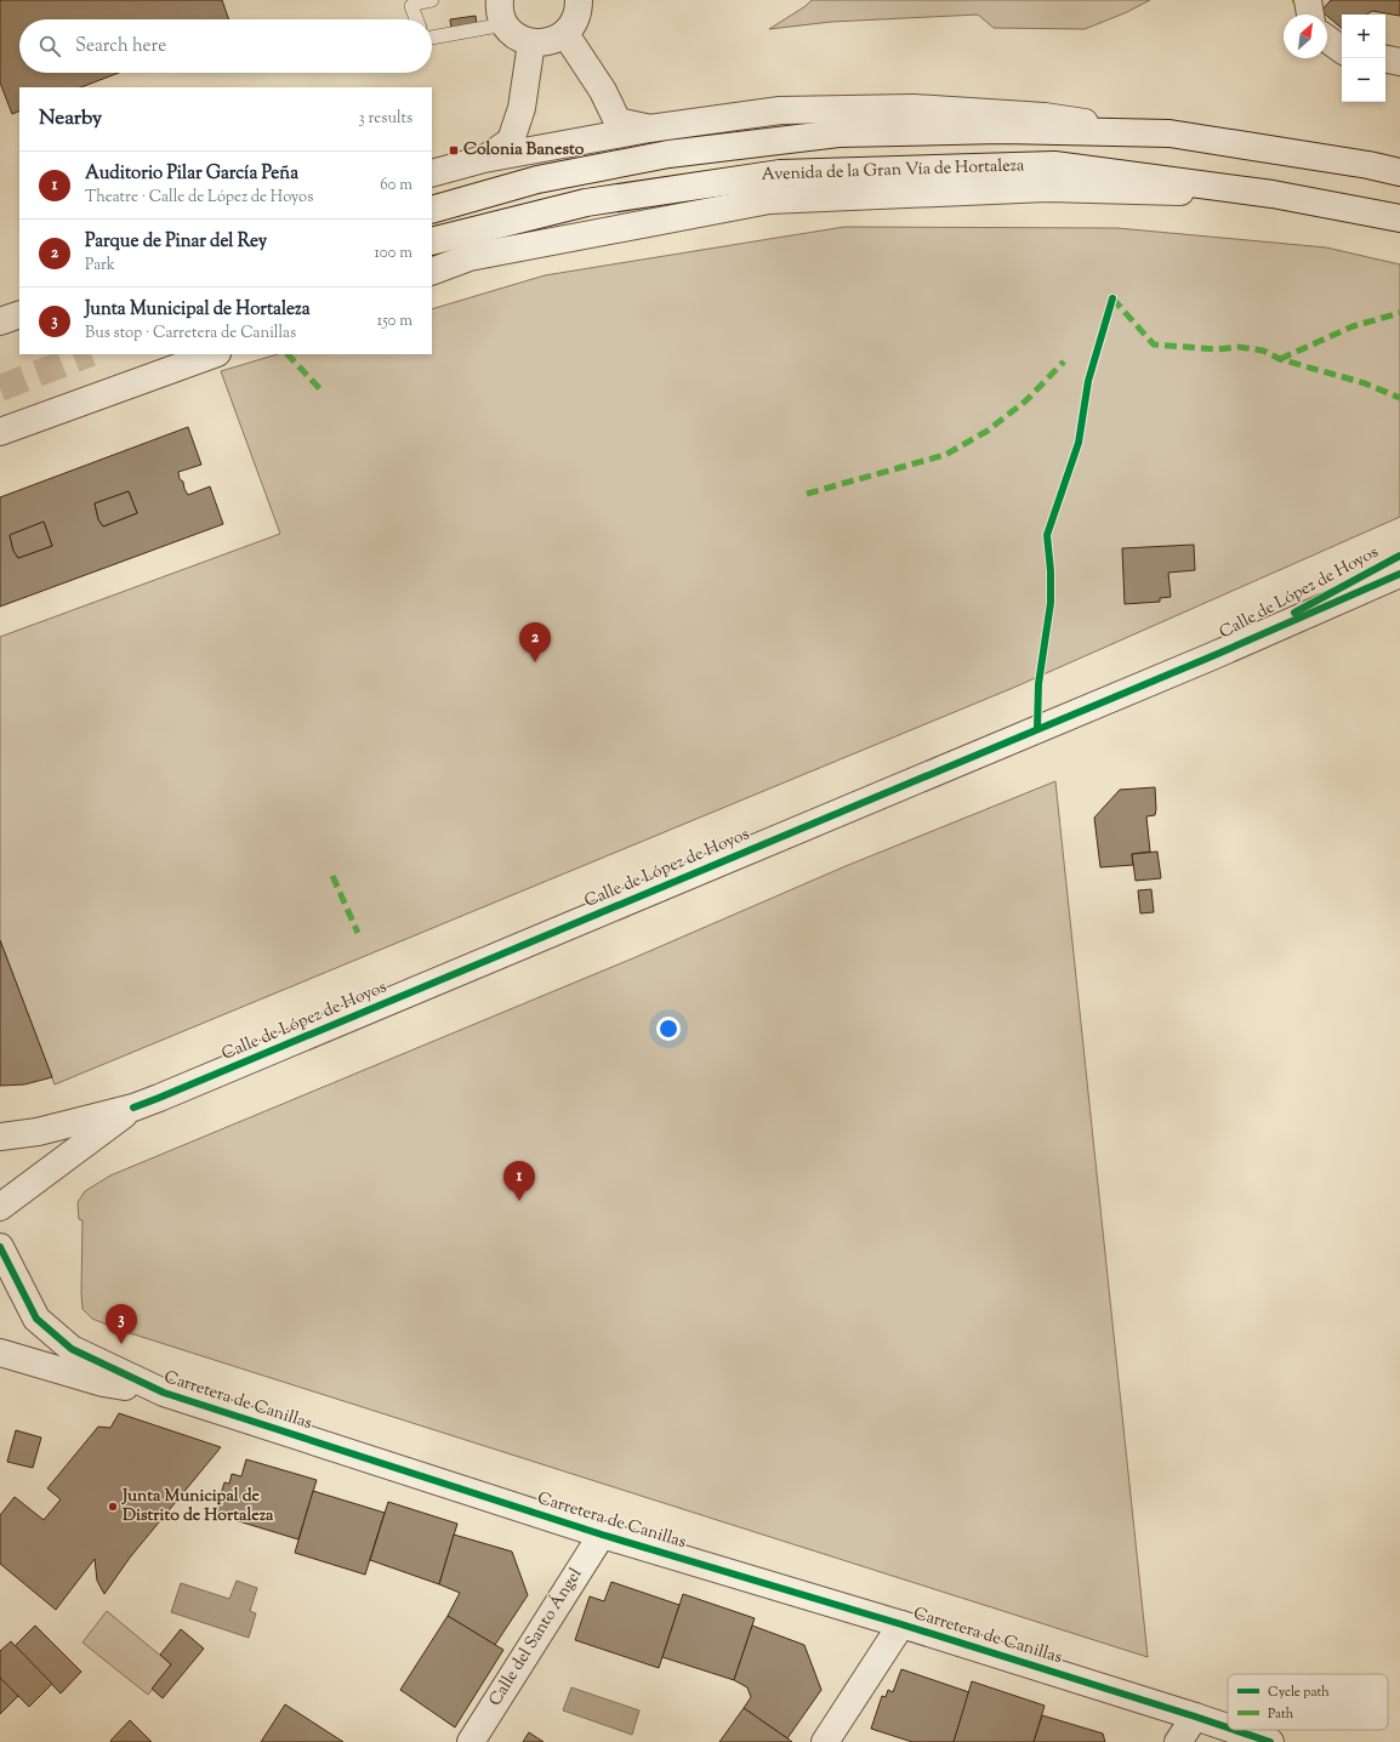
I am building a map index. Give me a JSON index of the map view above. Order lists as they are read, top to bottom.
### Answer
{
  "streets": {
    "street": [
      "Avenida de la Gran Vía de Hortaleza",
      "Calle de López de Hoyos",
      "Carretera de Canillas",
      "Calle del Santo Ángel"
    ]
  },
  "crossings": [
    ["Carretera de Canillas", "Calle del Santo Ángel"]
  ],
  "places": {
    "transit": ["Colonia Banesto"],
    "other": ["Junta Municipal de Distrito de Hortaleza"]
  },
  "legend": ["Cycle path", "Path"],
  "north": "top right",
  "page": {
    "map_buttons": ["+", "−"],
    "search": "Search here",
    "heading": ["Nearby", "3 results"],
    "list": [
      {
        "mark": "1",
        "name": "Auditorio Pilar García Peña",
        "note": "Theatre · Calle de López de Hoyos",
        "value": "60 m"
      },
      {
        "mark": "2",
        "name": "Parque de Pinar del Rey",
        "note": "Park",
        "value": "100 m"
      },
      {
        "mark": "3",
        "name": "Junta Municipal de Hortaleza",
        "note": "Bus stop · Carretera de Canillas",
        "value": "150 m"
      }
    ],
    "pins": ["2", "1", "3"]
  }
}
